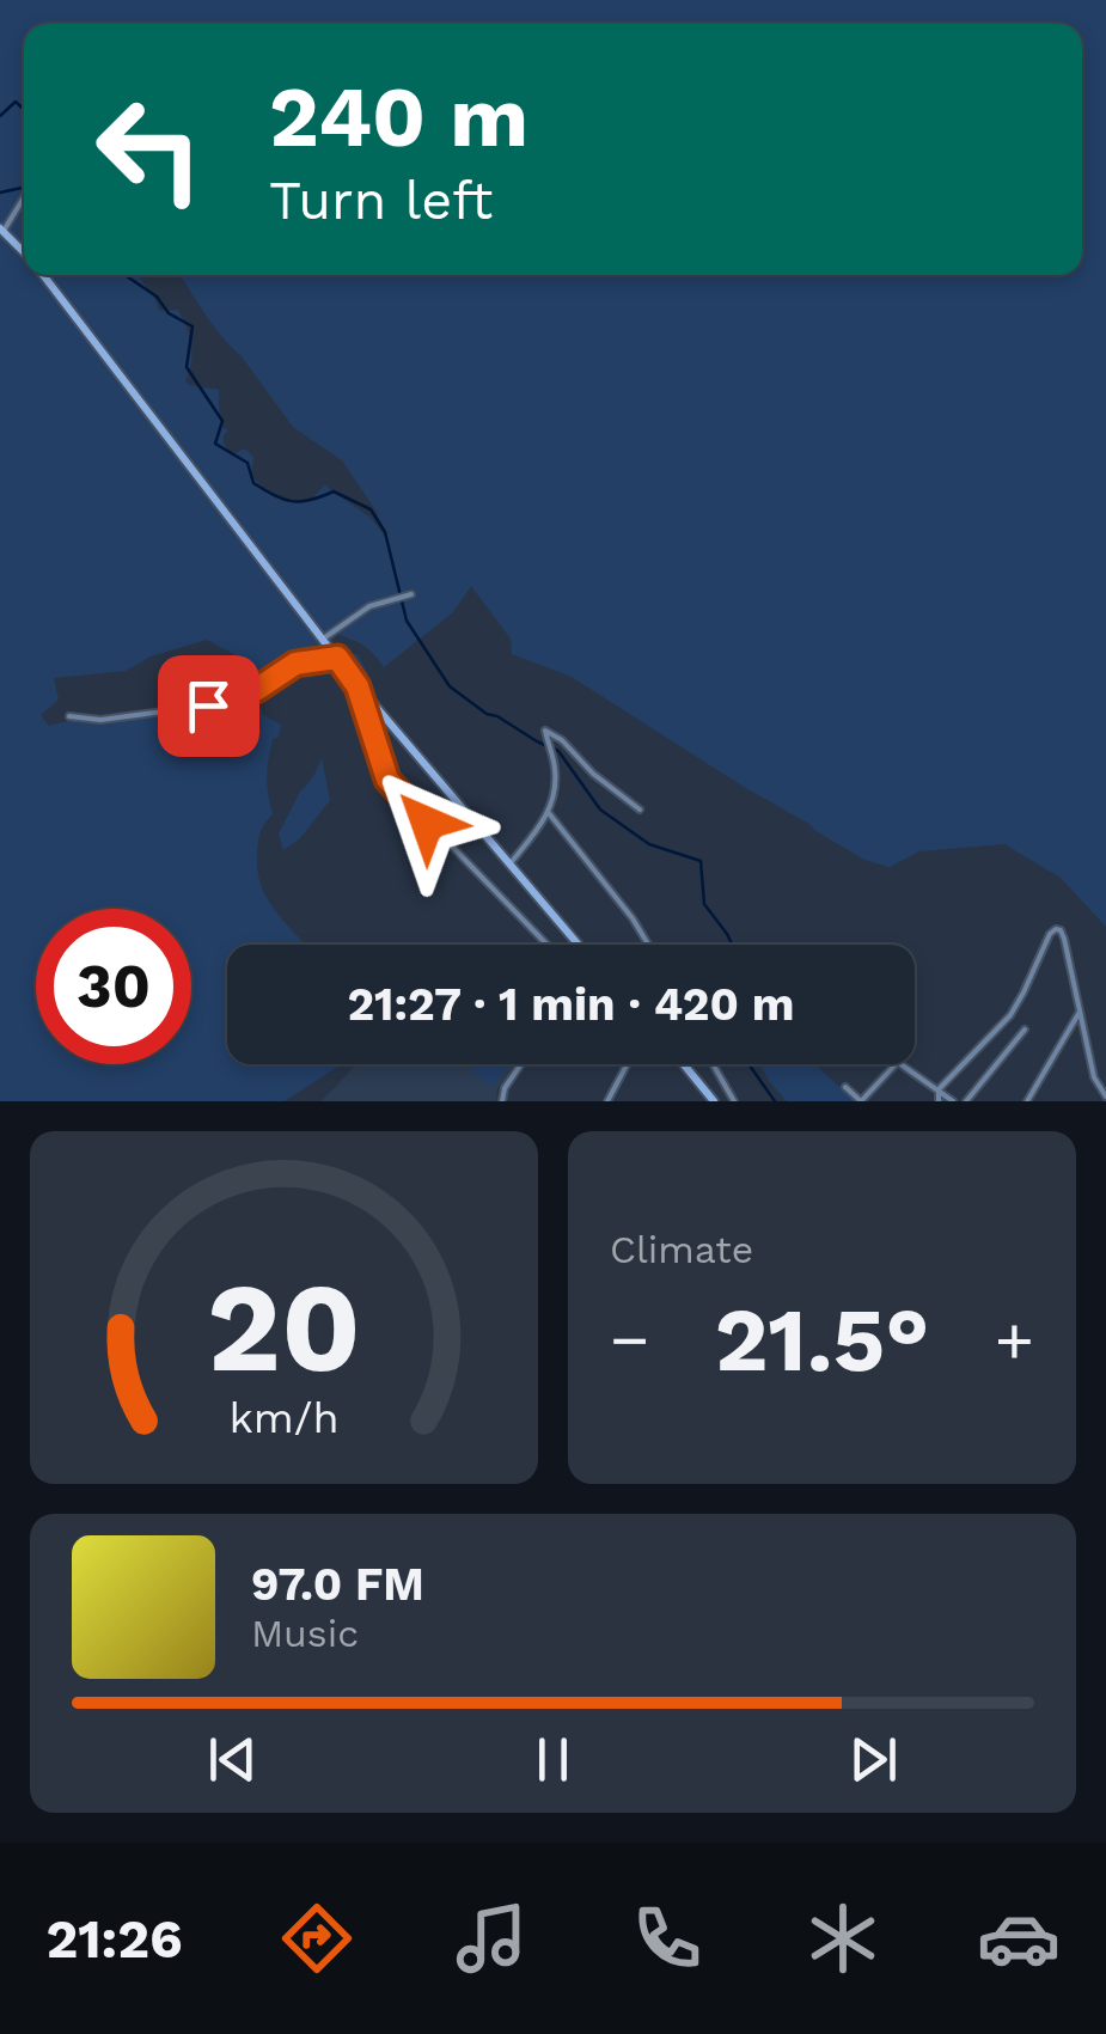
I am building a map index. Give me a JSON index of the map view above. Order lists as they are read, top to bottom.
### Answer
{
  "page": {
    "turn": ["240 m", "Turn left"],
    "limit": "30",
    "trip": "21:27 · 1 min · 420 m",
    "tile": "Climate",
    "heat": ["−", "21.5°", "+"],
    "song": ["97.0 FM", "Music"],
    "tabs": "21:26",
    "gauge": ["20", "km/h"]
  }
}
